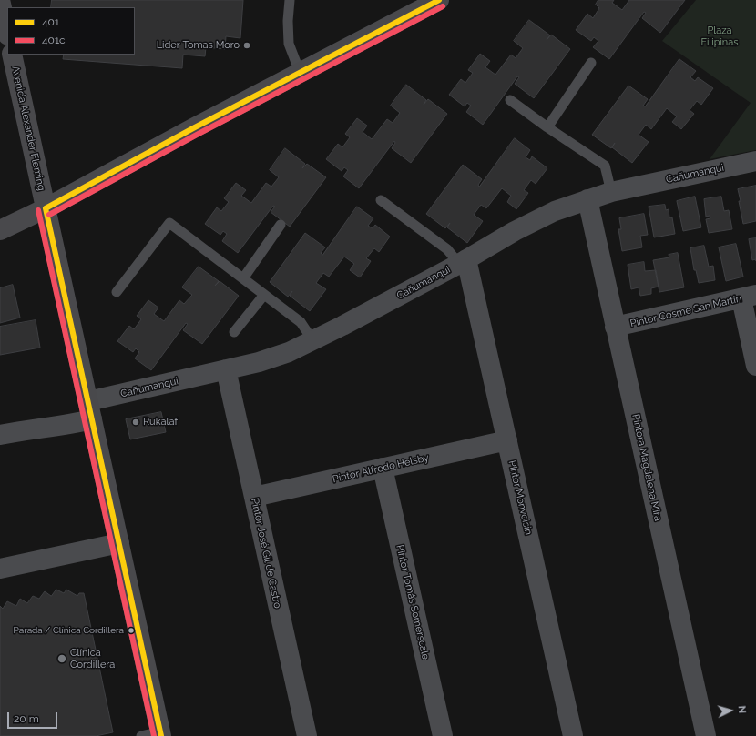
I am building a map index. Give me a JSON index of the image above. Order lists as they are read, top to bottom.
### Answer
{
  "streets": {
    "main road": ["Avenida Alexander Fleming"],
    "street": [
      "Cañumanqui",
      "Pintor Cosme San Martín",
      "Pintora Magdalena Mira",
      "Pintor Alfredo Helsby",
      "Pintor Monvoisin",
      "Pintor José Gil de Castro",
      "Pintor Tomás Somerscale"
    ]
  },
  "crossings": [
    ["Avenida Alexander Fleming", "Cañumanqui"],
    ["Cañumanqui", "Pintora Magdalena Mira"],
    ["Cañumanqui", "Pintor Monvoisin"],
    ["Cañumanqui", "Pintor José Gil de Castro"],
    ["Pintor Cosme San Martín", "Pintora Magdalena Mira"],
    ["Pintor Alfredo Helsby", "Pintor Monvoisin"],
    ["Pintor Alfredo Helsby", "Pintor José Gil de Castro"],
    ["Pintor Alfredo Helsby", "Pintor Tomás Somerscale"]
  ],
  "parks": ["Plaza Filipinas"],
  "places": [
    "Lider Tomas Moro",
    "Rukalaf",
    "Parada / Clínica Cordillera",
    "Clínica Cordillera"
  ],
  "lines": ["transit line 401", "transit line 401c"],
  "legend": ["401", "401c"],
  "scale_bar": "20 m",
  "north": "right"
}
